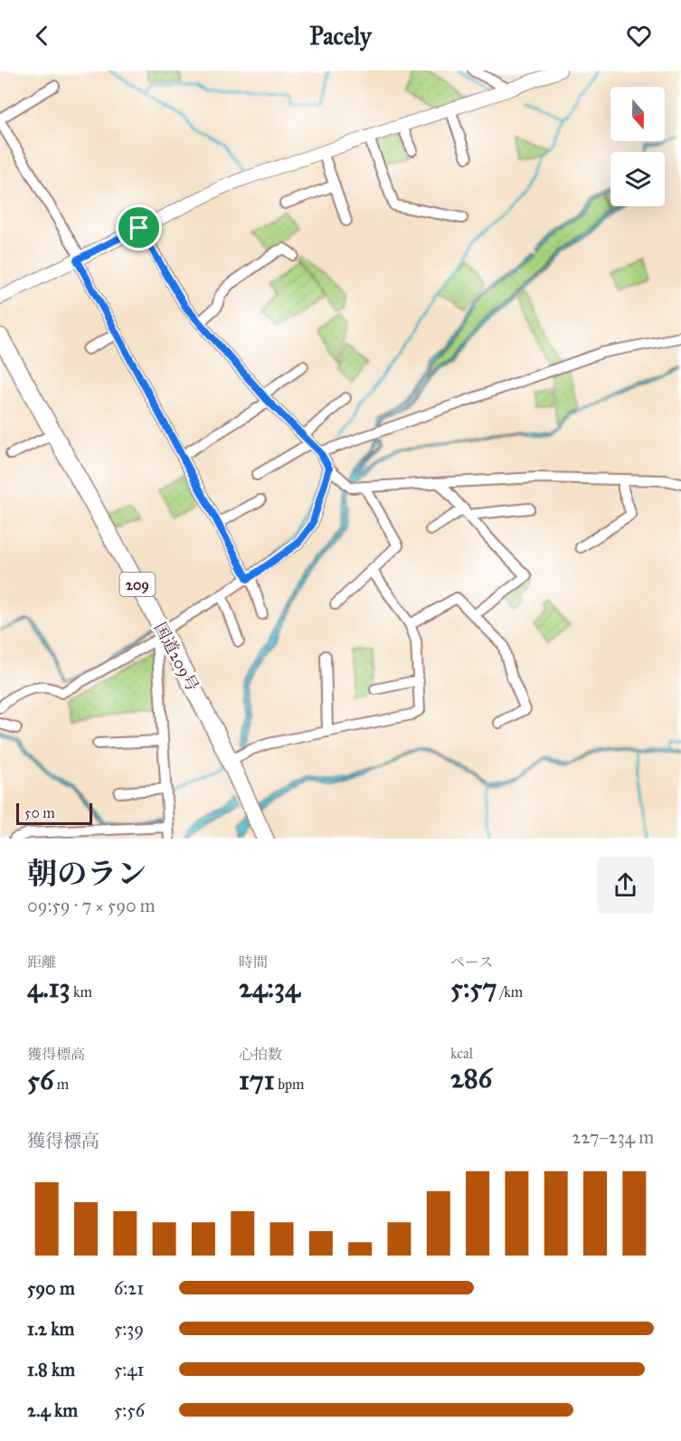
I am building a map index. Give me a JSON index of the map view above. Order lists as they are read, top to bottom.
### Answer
{
  "streets": {
    "highway": ["209", "国道209号"]
  },
  "scale_bar": "50 m",
  "north": "bottom",
  "page": {
    "header": "Pacely",
    "scale": "50 m",
    "heading": ["朝のラン", "09:59 · 7 × 590 m"],
    "stats": [
      ["距離", "4.13 km"],
      ["時間", "24:34"],
      ["ペース", "5:57 /km"],
      ["獲得標高", "56 m"],
      ["心拍数", "171 bpm"],
      ["kcal", "286"]
    ],
    "chart": ["獲得標高", "227–234 m"],
    "list": [
      {
        "name": "590 m",
        "note": "6:21"
      },
      {
        "name": "1.2 km",
        "note": "5:39"
      },
      {
        "name": "1.8 km",
        "note": "5:41"
      },
      {
        "name": "2.4 km",
        "note": "5:56"
      }
    ]
  }
}
